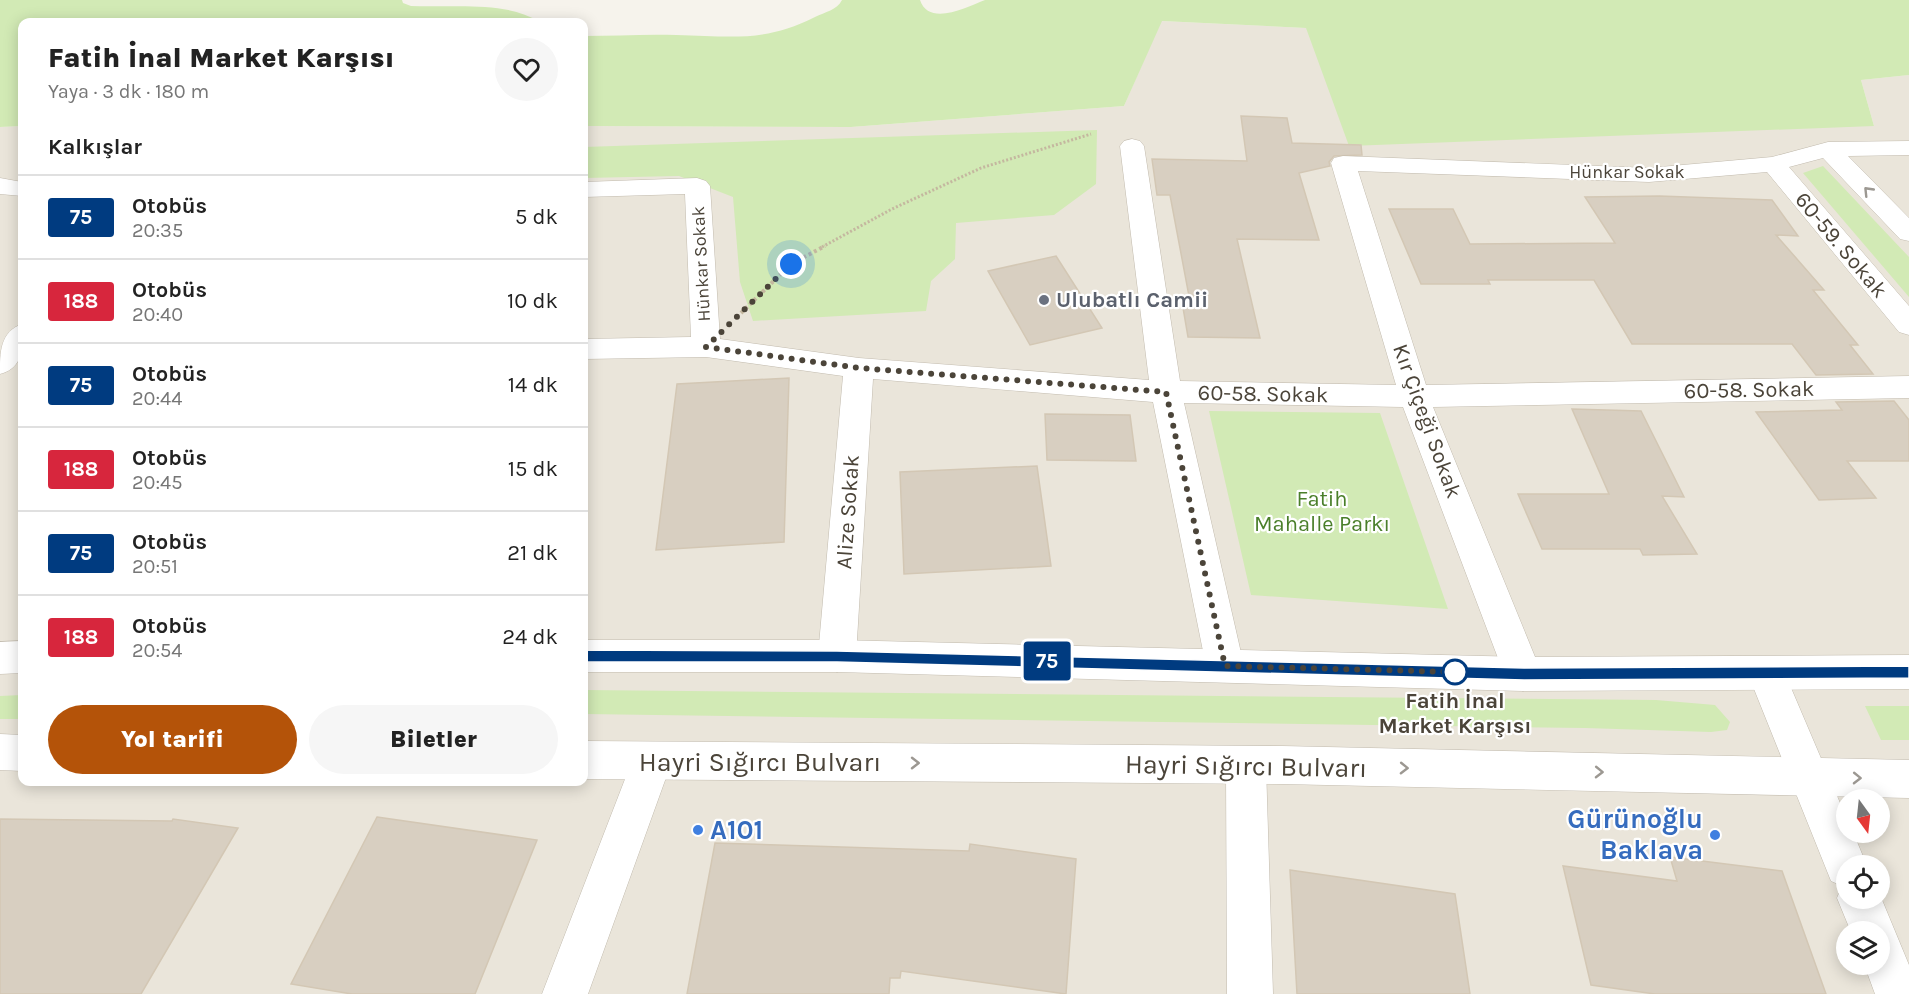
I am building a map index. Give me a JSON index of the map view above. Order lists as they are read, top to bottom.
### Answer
{
  "streets": {
    "street": [
      "Hünkar Sokak",
      "60-59. Sokak",
      "60-58. Sokak",
      "Kır Çiçeği Sokak",
      "Alize Sokak",
      "Hayri Sığırcı Bulvarı"
    ]
  },
  "crossings": [
    ["Hünkar Sokak", "60-59. Sokak"],
    ["Hünkar Sokak", "60-58. Sokak"],
    ["Hünkar Sokak", "Kır Çiçeği Sokak"],
    ["60-58. Sokak", "Kır Çiçeği Sokak"],
    ["60-58. Sokak", "Alize Sokak"]
  ],
  "parks": ["Fatih Mahalle Parkı"],
  "places": [
    "Ulubatlı Camii",
    "Fatih İnal Market Karşısı",
    "A101",
    "Gürünoğlu Baklava"
  ],
  "lines": ["bus line 75"],
  "north": "bottom",
  "page": {
    "on_map": "75",
    "heading": [
      ["Fatih İnal Market Karşısı", "Yaya · 3 dk · 180 m"],
      "Kalkışlar"
    ],
    "list": [
      {
        "mark": "75",
        "name": "Otobüs",
        "note": "20:35",
        "value": "5 dk"
      },
      {
        "mark": "188",
        "name": "Otobüs",
        "note": "20:40",
        "value": "10 dk"
      },
      {
        "mark": "75",
        "name": "Otobüs",
        "note": "20:44",
        "value": "14 dk"
      },
      {
        "mark": "188",
        "name": "Otobüs",
        "note": "20:45",
        "value": "15 dk"
      },
      {
        "mark": "75",
        "name": "Otobüs",
        "note": "20:51",
        "value": "21 dk"
      },
      {
        "mark": "188",
        "name": "Otobüs",
        "note": "20:54",
        "value": "24 dk"
      }
    ],
    "buttons": ["Yol tarifi", "Biletler"]
  }
}
